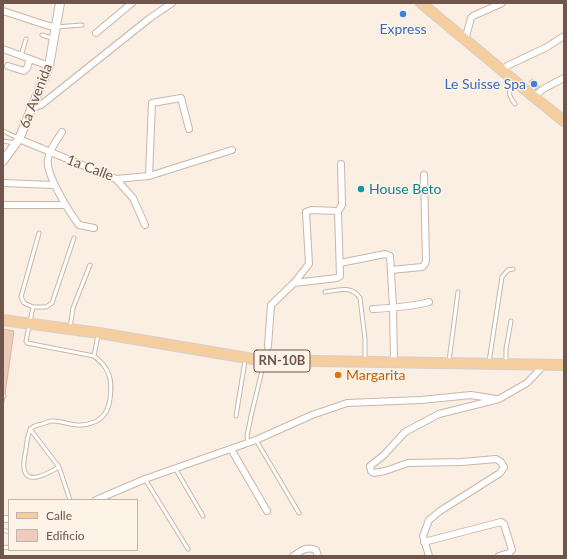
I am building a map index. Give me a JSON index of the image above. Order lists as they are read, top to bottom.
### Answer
{
  "streets": {
    "main road": ["RN-10B"],
    "street": ["6a Avenida", "1a Calle"]
  },
  "crossings": [
    ["6a Avenida", "1a Calle"]
  ],
  "places": [
    "Express",
    "Le Suisse Spa",
    "House Beto",
    "Margarita"
  ],
  "legend": ["Calle", "Edificio"]
}
